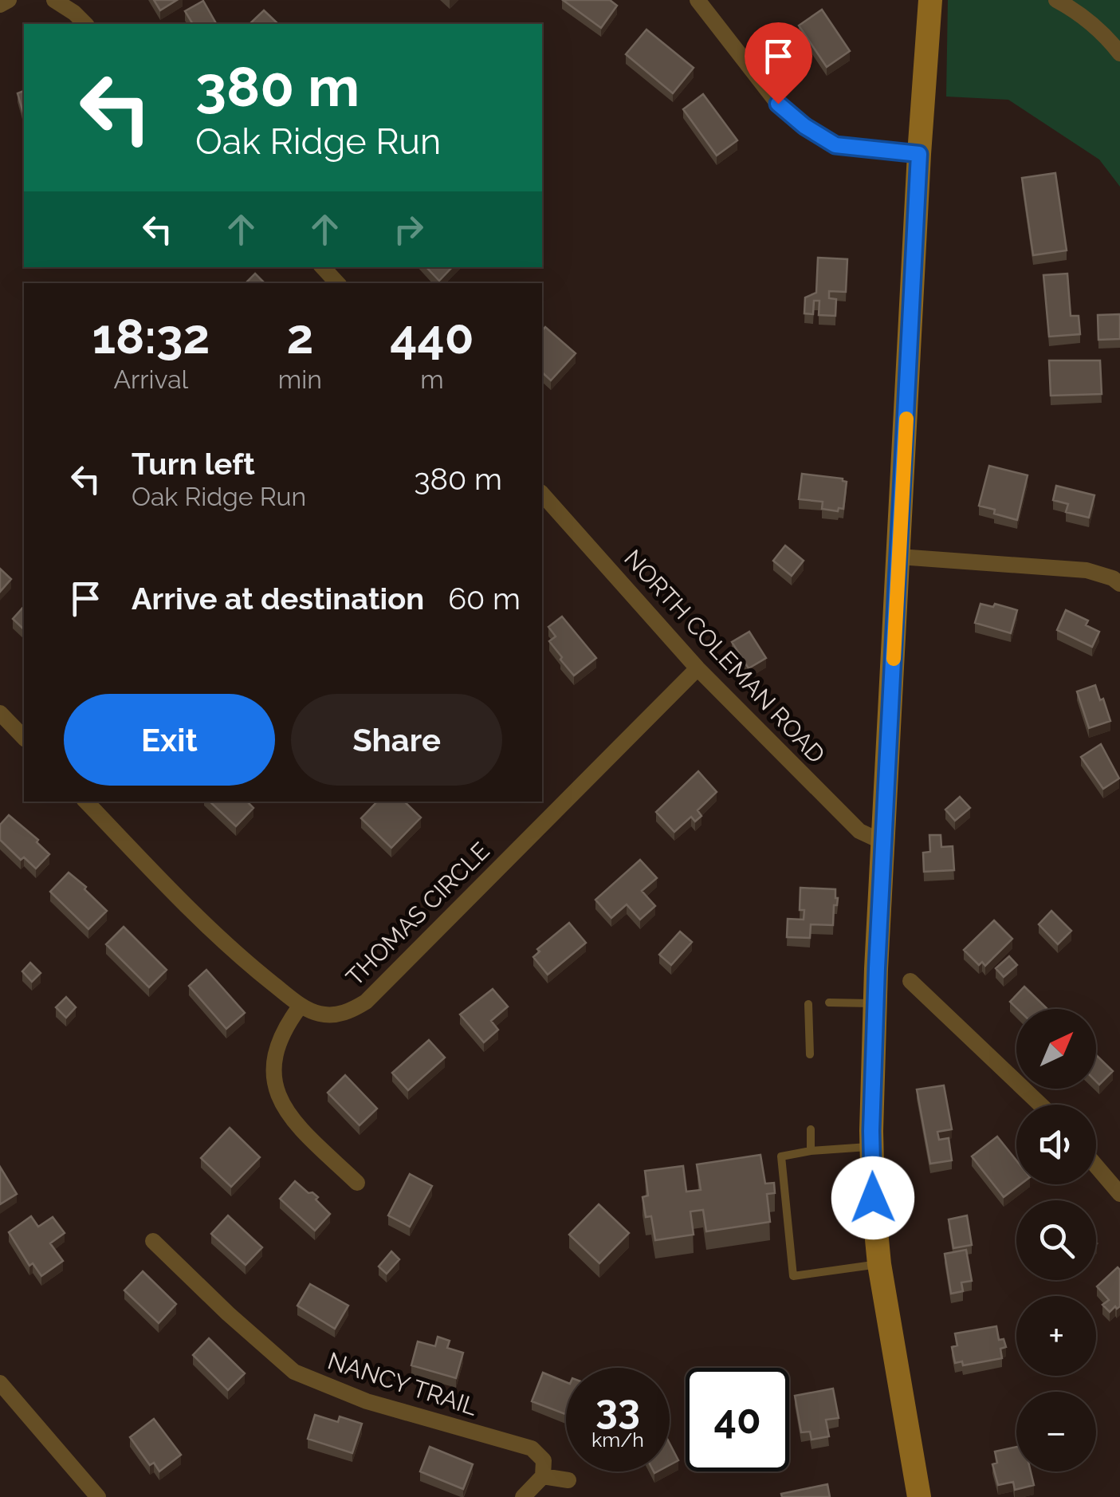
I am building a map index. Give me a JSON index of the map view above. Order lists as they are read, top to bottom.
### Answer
{
  "streets": {
    "street": ["NORTH COLEMAN ROAD", "THOMAS CIRCLE", "NANCY TRAIL"]
  },
  "crossings": [
    ["NORTH COLEMAN ROAD", "THOMAS CIRCLE"]
  ],
  "north": "top right",
  "page": {
    "turn": ["380 m", "Oak Ridge Run"],
    "eta": [
      "18:32",
      "Arrival",
      "2",
      "min",
      "440",
      "m"
    ],
    "list": [
      {
        "name": "Turn left",
        "note": "Oak Ridge Run",
        "value": "380 m"
      },
      {
        "name": "Arrive at destination",
        "value": "60 m"
      }
    ],
    "buttons": ["Exit", "Share"],
    "map_buttons": ["+", "−"],
    "speed": "33 km/h",
    "limit": "40"
  }
}
